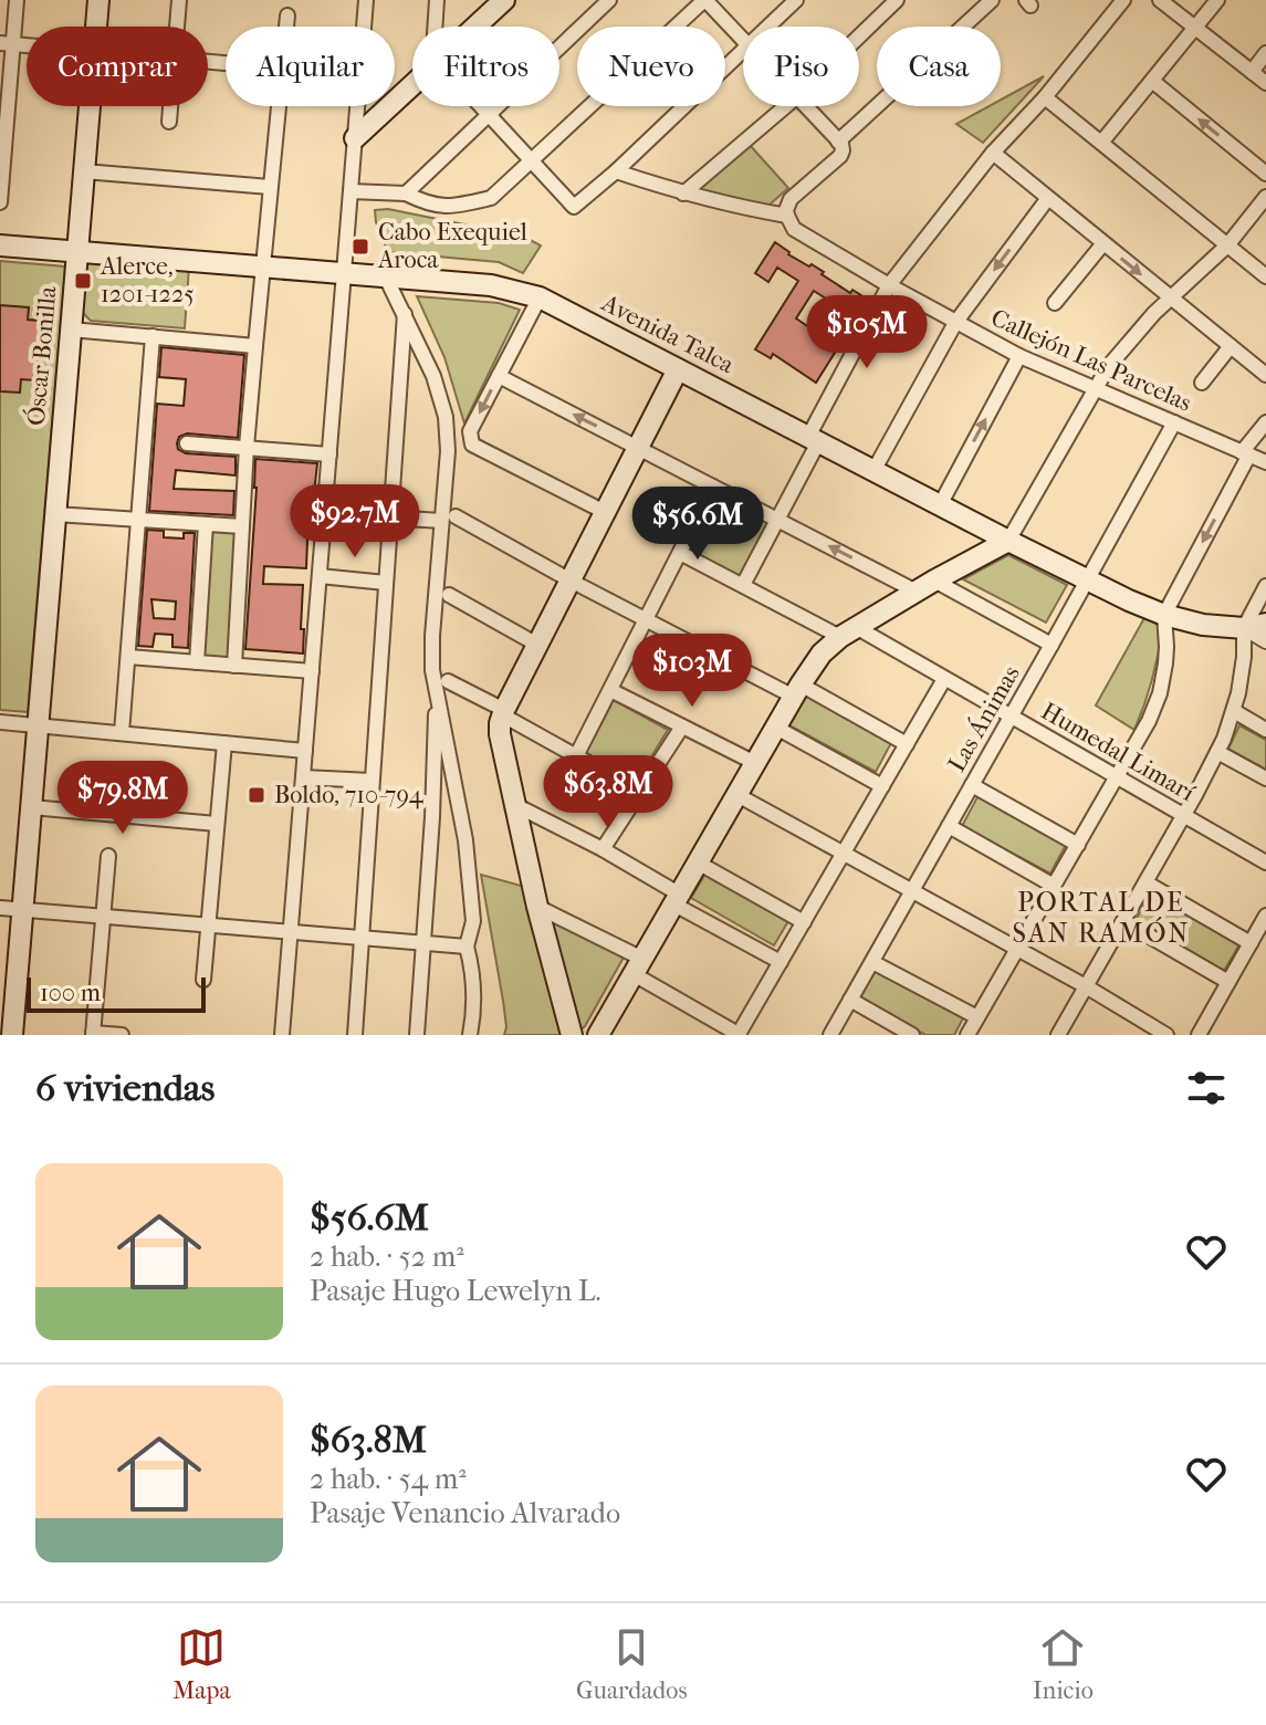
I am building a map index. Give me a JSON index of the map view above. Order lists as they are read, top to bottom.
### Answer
{
  "streets": {
    "street": [
      "Avenida Talca",
      "Óscar Bonilla",
      "Callejón Las Parcelas",
      "Las Ánimas",
      "Humedal Limarí"
    ]
  },
  "crossings": [
    ["Avenida Talca", "Óscar Bonilla"],
    ["Avenida Talca", "Las Ánimas"],
    ["Callejón Las Parcelas", "Las Ánimas"],
    ["Las Ánimas", "Humedal Limarí"]
  ],
  "districts": ["PORTAL DE SAN RAMÓN"],
  "places": {
    "transit": ["Cabo Exequiel Aroca", "Alerce, 1201-1225", "Boldo, 710-794"]
  },
  "scale_bar": "100 m",
  "page": {
    "chip": [
      "Comprar",
      "Alquilar",
      "Filtros",
      "Nuevo",
      "Piso",
      "Casa"
    ],
    "price": [
      "$105M",
      "$92.7M",
      "$56.6M",
      "$103M",
      "$63.8M",
      "$79.8M"
    ],
    "scale": "100 m",
    "heading": "6 viviendas",
    "list": [
      {
        "name": "$56.6M",
        "note": "2 hab. · 52 m² · Pasaje Hugo Lewelyn L."
      },
      {
        "name": "$63.8M",
        "note": "2 hab. · 54 m² · Pasaje Venancio Alvarado"
      }
    ],
    "tabs": ["Mapa", "Guardados", "Inicio"]
  }
}
